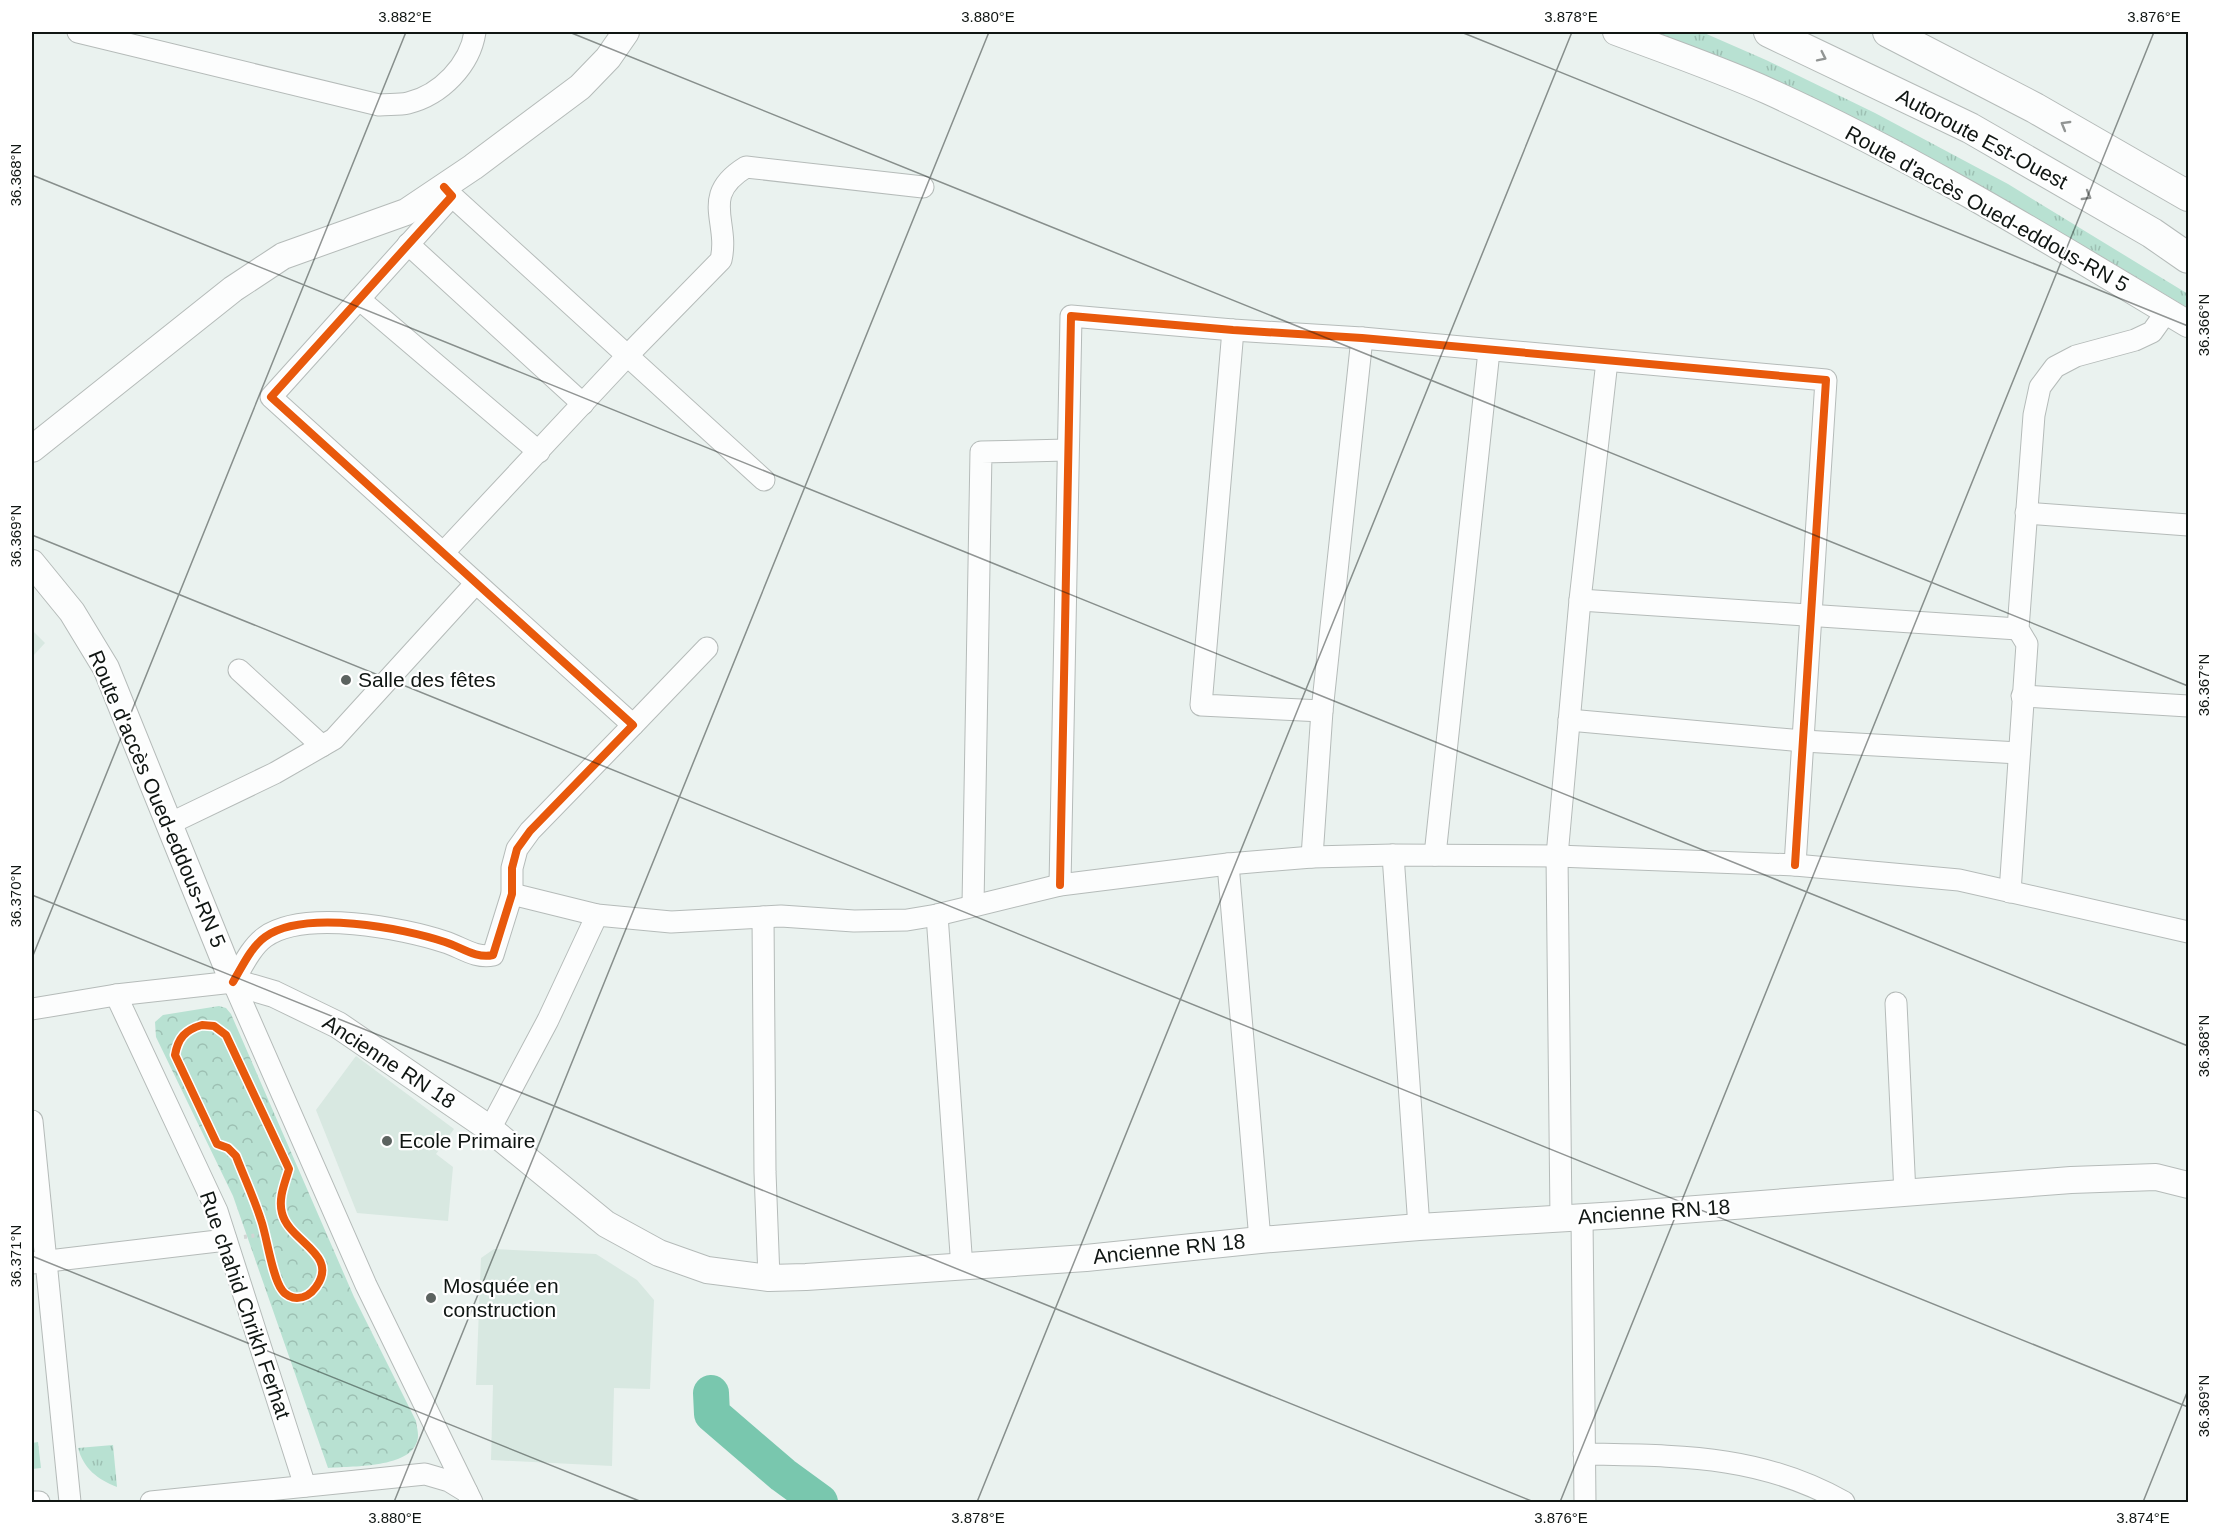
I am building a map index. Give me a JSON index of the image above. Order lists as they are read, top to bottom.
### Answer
{
  "streets": {
    "highway": ["Autoroute Est-Ouest"],
    "main road": ["Route d'accès Oued-eddous-RN 5", "Ancienne RN 18"],
    "street": ["Rue chahid Chrikh Ferhat"]
  },
  "crossings": [
    ["Route d'accès Oued-eddous-RN 5", "Ancienne RN 18"]
  ],
  "places": ["Salle des fêtes", "Ecole Primaire", "Mosquée en construction"],
  "coordinates": [
    "3.882°E",
    "3.880°E",
    "3.878°E",
    "3.876°E",
    "36.368°N",
    "36.366°N",
    "36.369°N",
    "36.367°N",
    "36.370°N",
    "36.371°N",
    "3.874°E"
  ]
}
